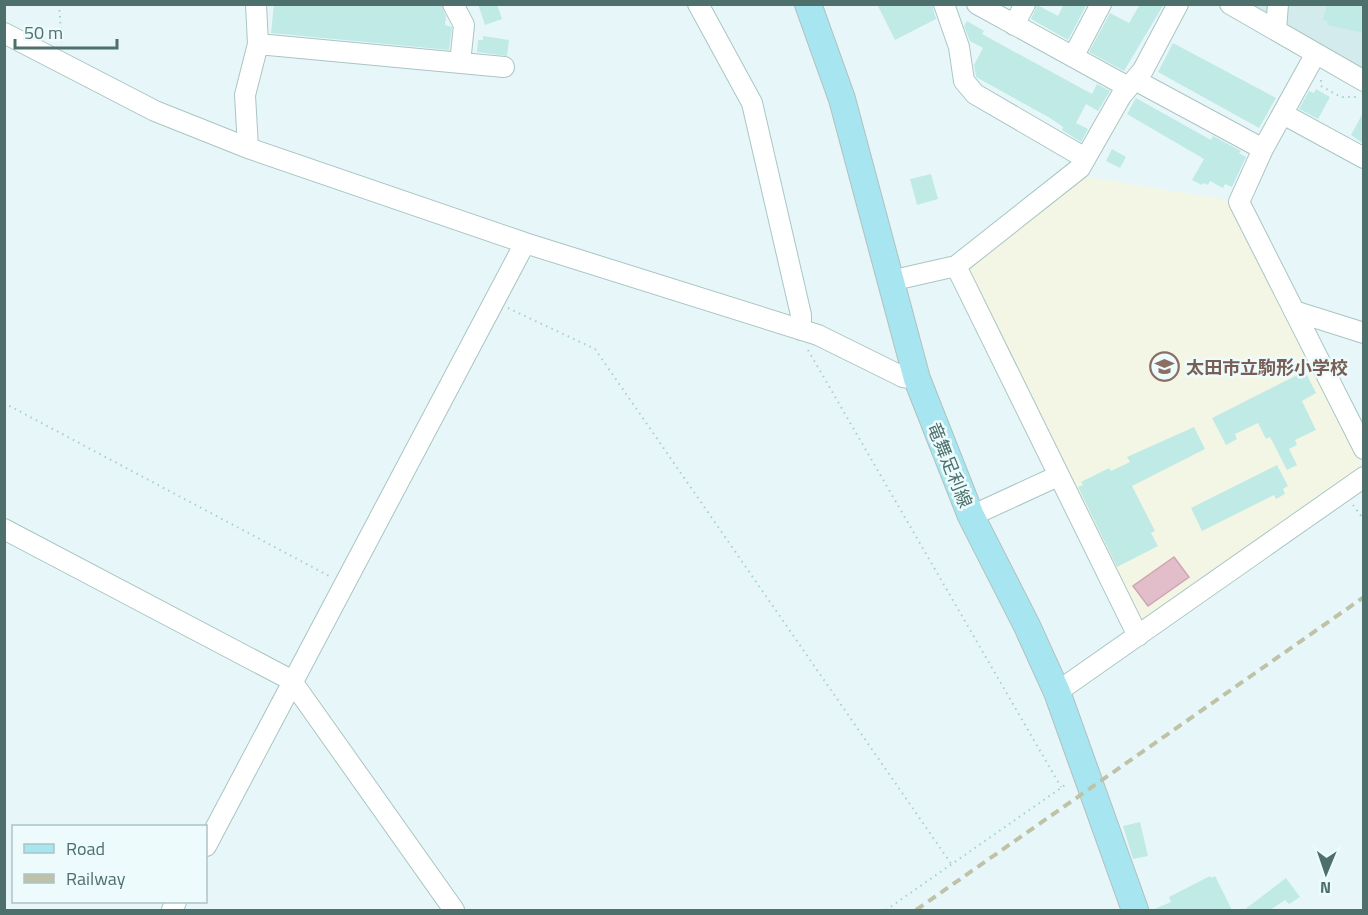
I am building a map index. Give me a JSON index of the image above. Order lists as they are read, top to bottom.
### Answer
{
  "streets": {
    "main road": ["竜舞足利線"]
  },
  "places": {
    "school or university": ["太田市立駒形小学校"]
  },
  "legend": ["Road", "Railway"],
  "scale_bar": "50 m",
  "north": "bottom"
}
